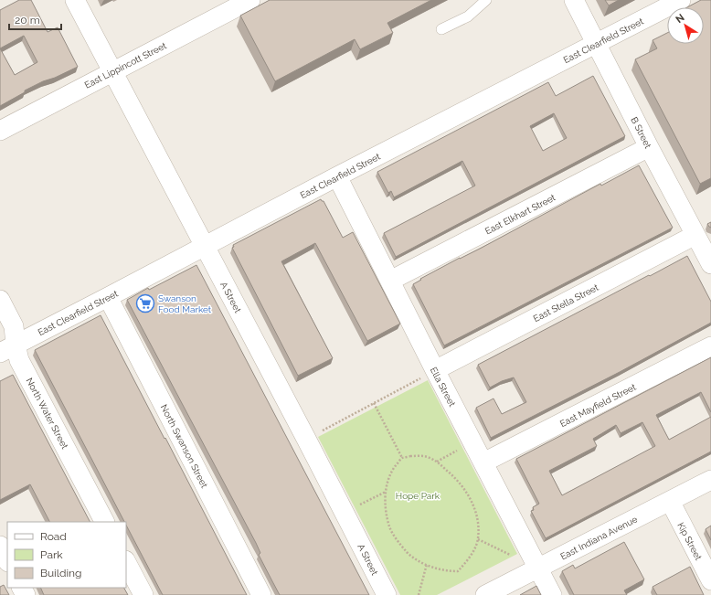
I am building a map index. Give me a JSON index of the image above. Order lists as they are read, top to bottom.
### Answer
{
  "streets": {
    "street": [
      "East Clearfield Street",
      "East Lippincott Street",
      "B Street",
      "East Elkhart Street",
      "A Street",
      "East Stella Street",
      "Ella Street",
      "East Mayfield Street",
      "North Water Street",
      "North Swanson Street",
      "East Indiana Avenue",
      "Kip Street"
    ]
  },
  "crossings": [
    ["East Clearfield Street", "B Street"],
    ["East Clearfield Street", "A Street"],
    ["East Clearfield Street", "Ella Street"],
    ["East Clearfield Street", "North Water Street"],
    ["East Clearfield Street", "North Swanson Street"],
    ["East Lippincott Street", "A Street"],
    ["B Street", "East Elkhart Street"],
    ["B Street", "East Stella Street"],
    ["East Elkhart Street", "Ella Street"],
    ["East Stella Street", "Ella Street"],
    ["Ella Street", "East Mayfield Street"],
    ["Ella Street", "East Indiana Avenue"],
    ["East Indiana Avenue", "Kip Street"]
  ],
  "parks": ["Hope Park"],
  "places": {
    "supermarket": ["Swanson Food Market"]
  },
  "legend": ["Road", "Park", "Building"],
  "scale_bar": "20 m",
  "north": "top left"
}
